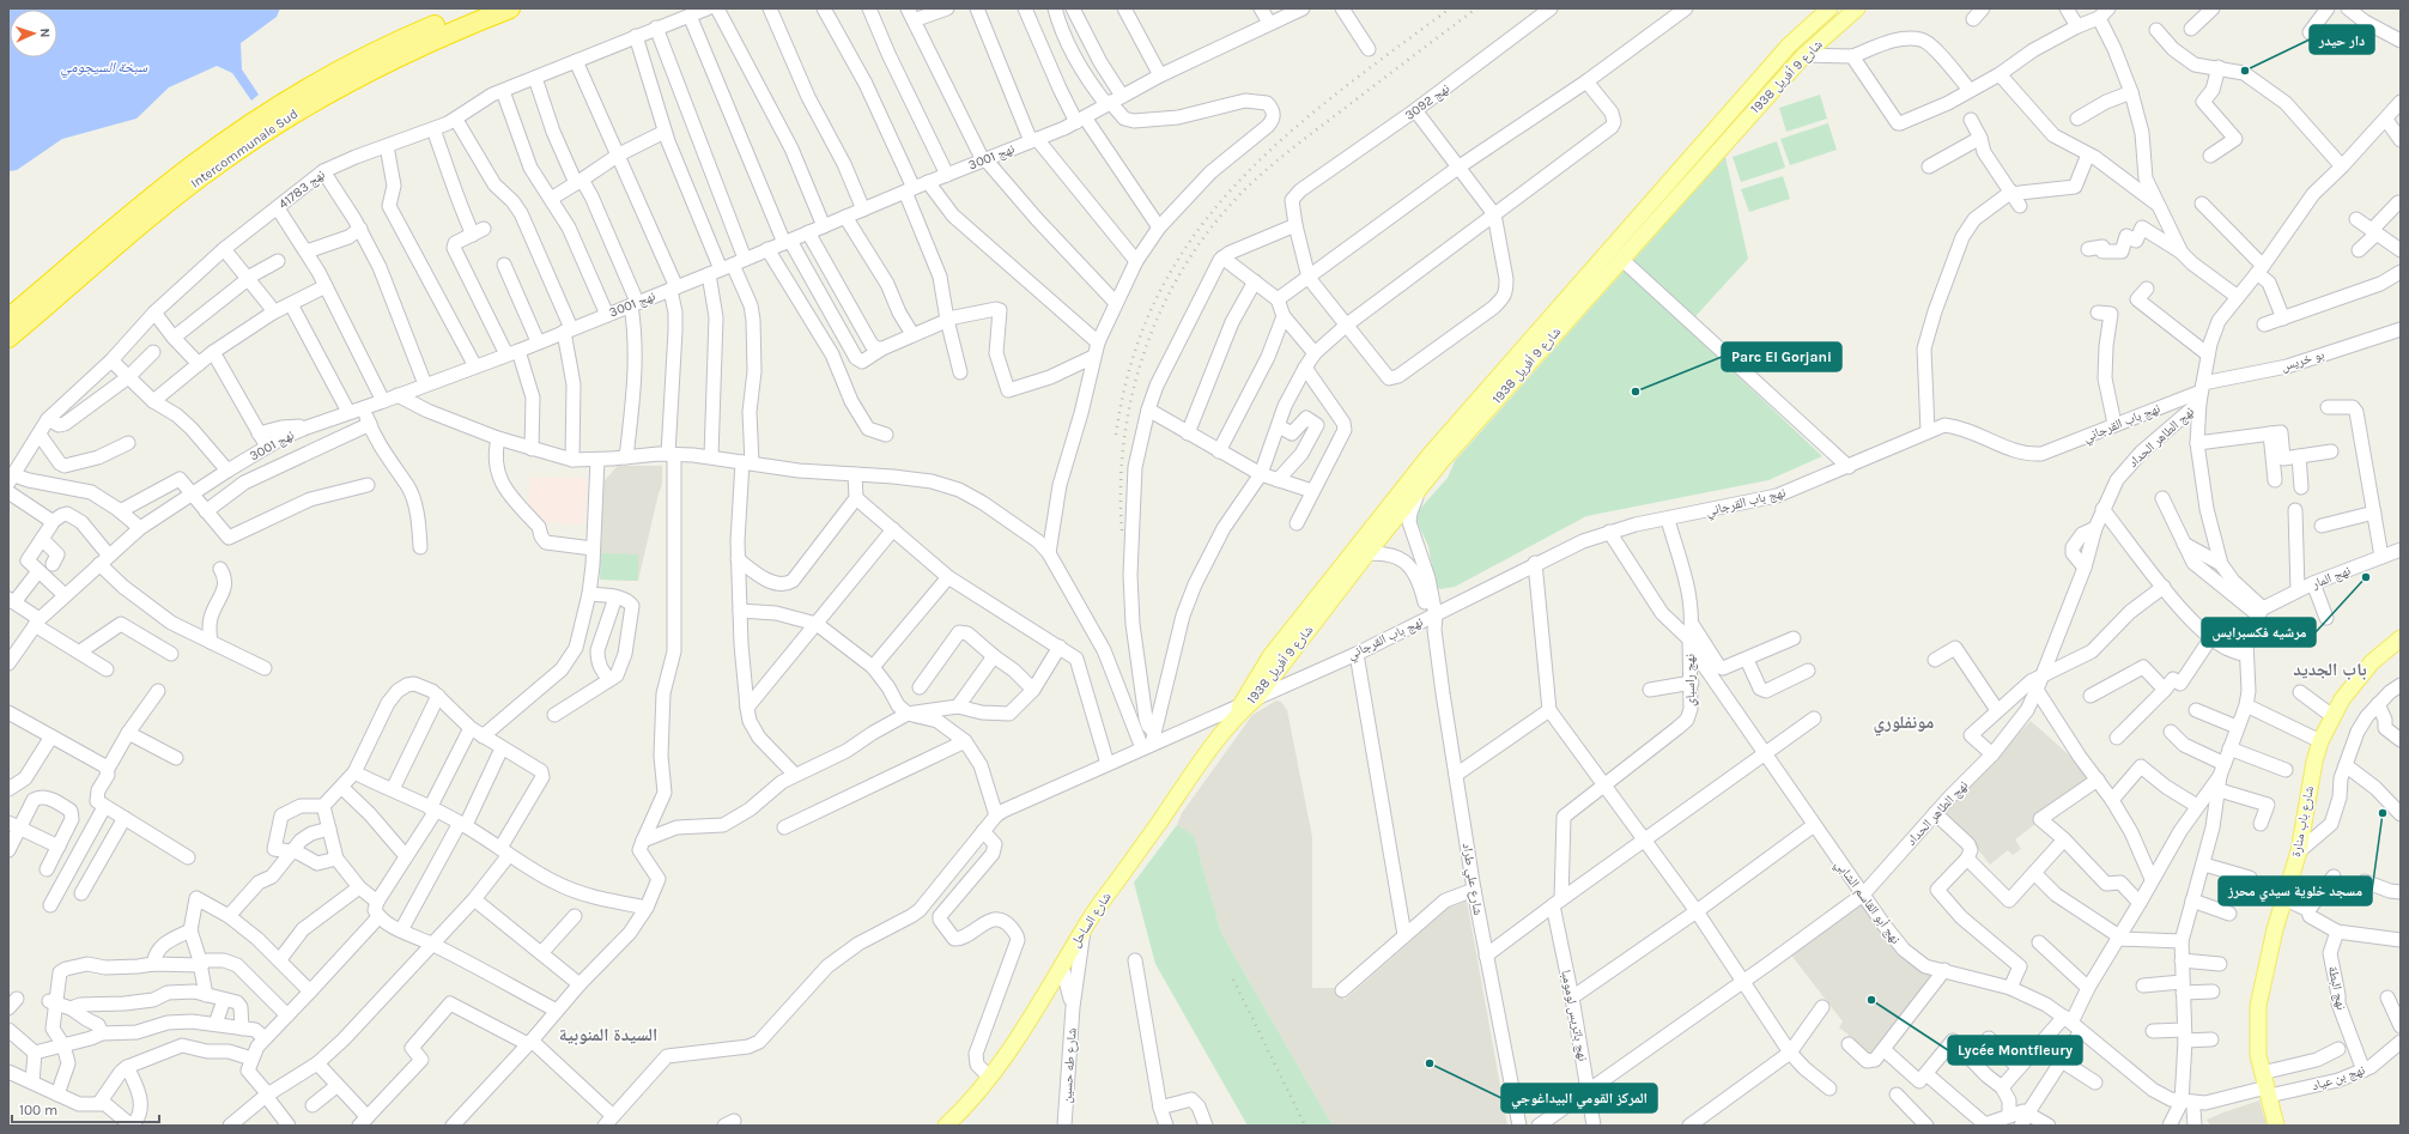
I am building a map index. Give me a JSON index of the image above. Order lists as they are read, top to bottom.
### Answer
{
  "streets": {
    "highway": ["Intercommunale Sud"],
    "main road": ["شارع 9 أفريل 1938", "شارع باب منارة", "شارع الساحل"],
    "street": [
      "نهج 3092",
      "نهج 3001",
      "نهج 41783",
      "بو خريس",
      "نهج باب القرجاني",
      "نهج الطاهر الحداد",
      "نهج المار",
      "نهج راسباي",
      "شارع علي طراد",
      "نهج أبو القاسم الشابي",
      "نهج البطة",
      "نهج باتريس لومومبا",
      "شارع طه حسين",
      "نهج بن عياد"
    ]
  },
  "crossings": [
    ["شارع 9 أفريل 1938", "نهج باب القرجاني"],
    ["شارع 9 أفريل 1938", "شارع علي طراد"],
    ["شارع 9 أفريل 1938", "شارع الساحل"],
    ["بو خريس", "نهج باب القرجاني"],
    ["بو خريس", "نهج الطاهر الحداد"],
    ["نهج باب القرجاني", "نهج الطاهر الحداد"],
    ["نهج باب القرجاني", "نهج راسباي"],
    ["نهج باب القرجاني", "شارع علي طراد"],
    ["نهج الطاهر الحداد", "نهج أبو القاسم الشابي"],
    ["نهج الطاهر الحداد", "نهج باتريس لومومبا"],
    ["نهج راسباي", "نهج أبو القاسم الشابي"],
    ["نهج راسباي", "نهج باتريس لومومبا"],
    ["شارع باب منارة", "نهج أبو القاسم الشابي"],
    ["شارع باب منارة", "نهج بن عياد"],
    ["نهج أبو القاسم الشابي", "نهج بن عياد"],
    ["شارع الساحل", "شارع طه حسين"],
    ["نهج البطة", "نهج بن عياد"]
  ],
  "districts": ["باب الجديد", "مونفلوري", "السيدة المنوبية"],
  "water": ["سبخة السيجومي"],
  "places": [
    "دار حيدر",
    "Parc El Gorjani",
    "مرشيه فكسبرايس",
    "مسجد خلوية سيدي محرز",
    "Lycée Montfleury",
    "المركز القومي البيداغوجي"
  ],
  "scale_bar": "100 m",
  "north": "right"
}
